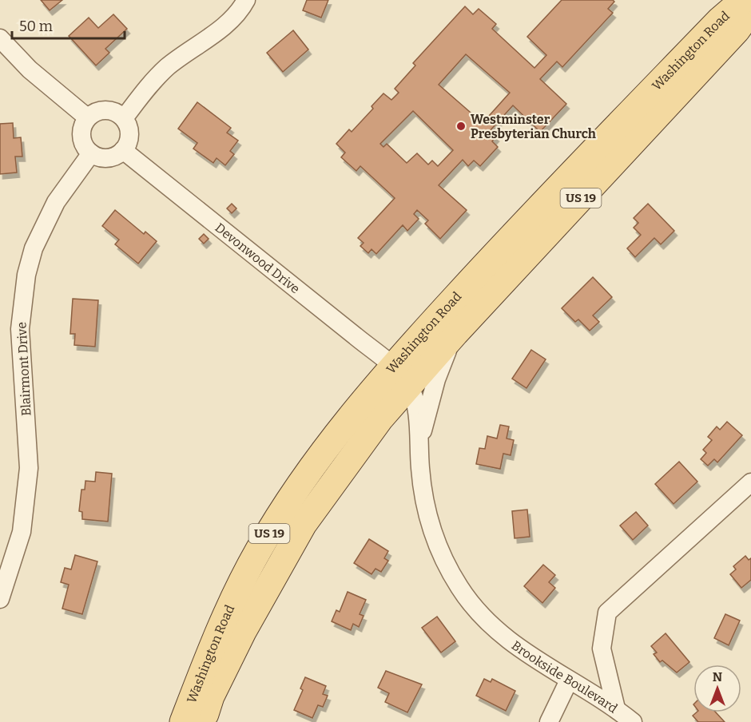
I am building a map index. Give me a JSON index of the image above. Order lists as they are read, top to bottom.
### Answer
{
  "streets": {
    "main road": ["Washington Road", "US 19"],
    "street": ["Devonwood Drive", "Blairmont Drive", "Brookside Boulevard"]
  },
  "crossings": [
    ["Washington Road", "Devonwood Drive"],
    ["Washington Road", "Brookside Boulevard"],
    ["Devonwood Drive", "Blairmont Drive"],
    ["Devonwood Drive", "Brookside Boulevard"]
  ],
  "places": ["Westminster Presbyterian Church"],
  "scale_bar": "50 m",
  "north": "top"
}
